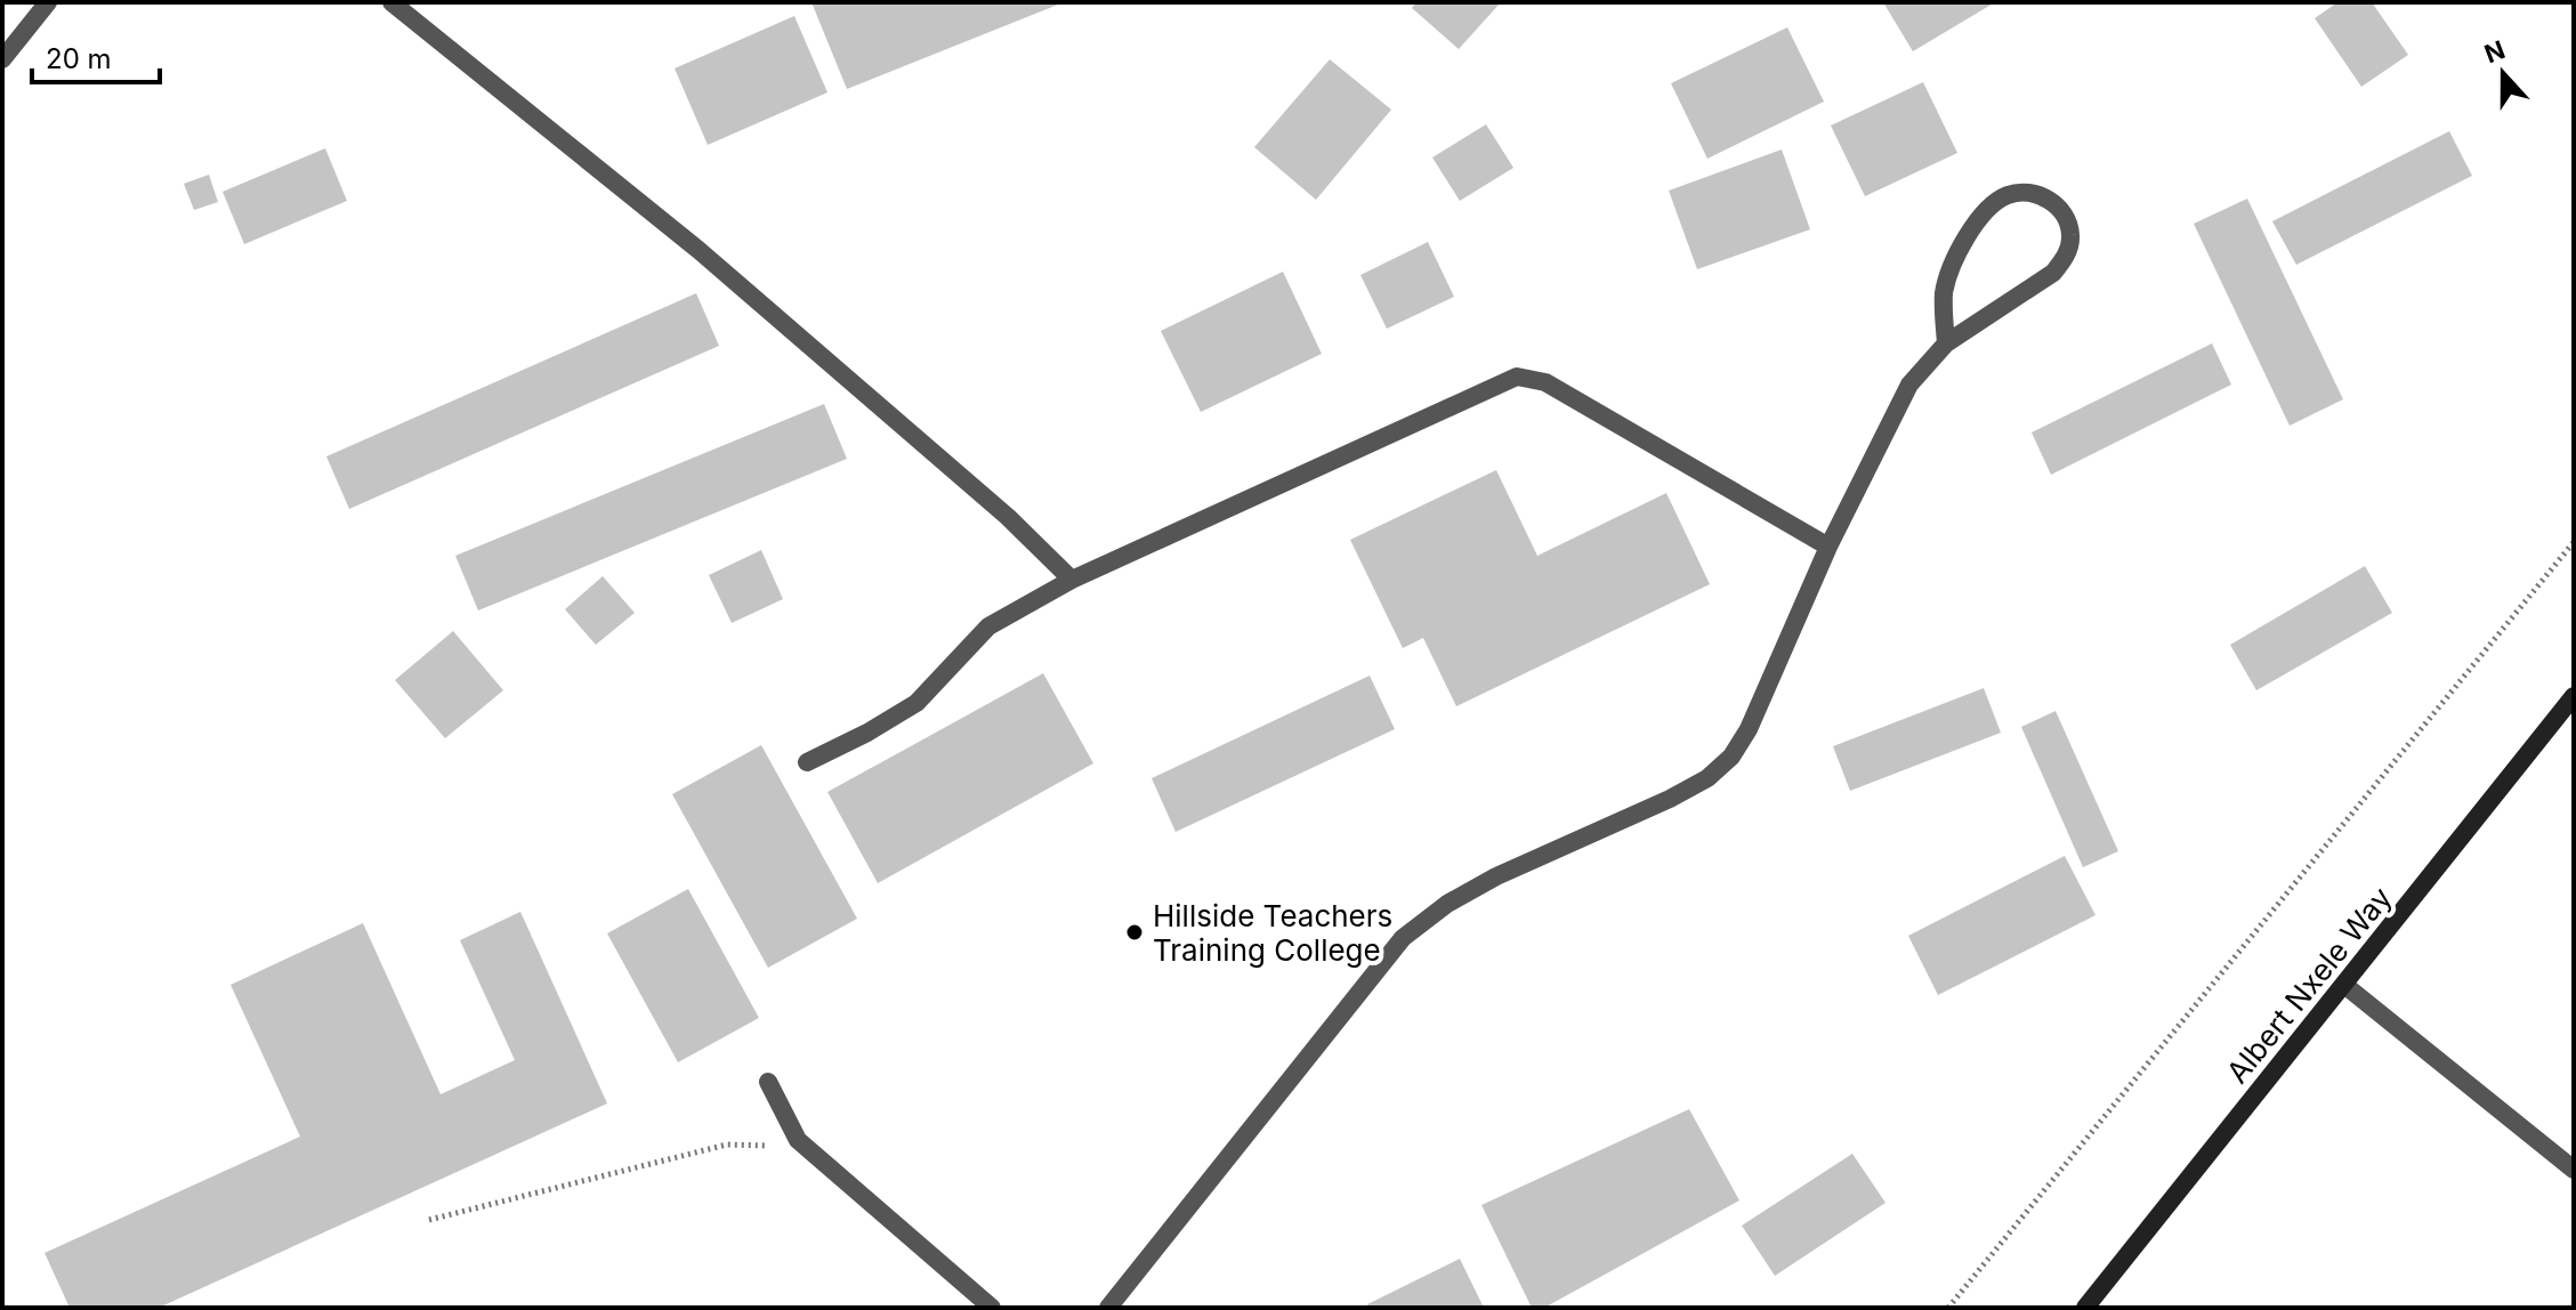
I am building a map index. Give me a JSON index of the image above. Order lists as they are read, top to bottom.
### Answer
{
  "streets": {
    "main road": ["Albert Nxele Way"]
  },
  "places": ["Hillside Teachers Training College"],
  "scale_bar": "20 m",
  "north": "top"
}
